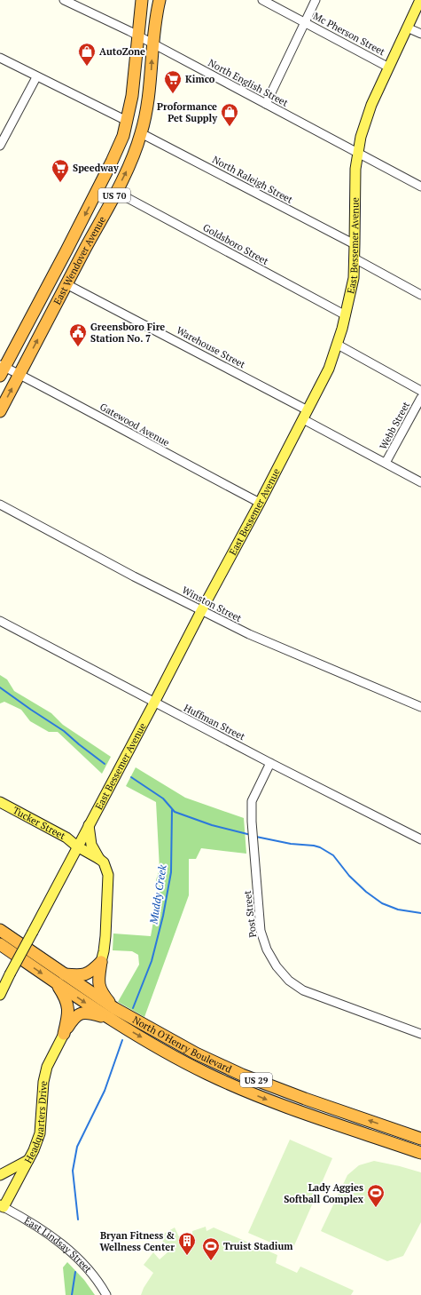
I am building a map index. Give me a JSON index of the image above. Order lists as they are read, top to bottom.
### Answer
{
  "streets": {
    "highway": [
      "US 70",
      "East Wendover Avenue",
      "North O'Henry Boulevard",
      "US 29"
    ],
    "main road": ["East Bessemer Avenue", "Tucker Street", "Headquarters Drive"],
    "street": [
      "Mc Pherson Street",
      "North English Street",
      "North Raleigh Street",
      "Goldsboro Street",
      "Warehouse Street",
      "Gatewood Avenue",
      "Webb Street",
      "Winston Street",
      "Huffman Street",
      "Post Street",
      "East Lindsay Street"
    ]
  },
  "crossings": [
    ["Mc Pherson Street", "East Bessemer Avenue"],
    ["North English Street", "East Bessemer Avenue"],
    ["North English Street", "East Wendover Avenue"],
    ["North Raleigh Street", "East Bessemer Avenue"],
    ["North Raleigh Street", "East Wendover Avenue"],
    ["Goldsboro Street", "East Bessemer Avenue"],
    ["Goldsboro Street", "East Wendover Avenue"],
    ["East Bessemer Avenue", "Warehouse Street"],
    ["East Bessemer Avenue", "Gatewood Avenue"],
    ["East Bessemer Avenue", "Winston Street"],
    ["East Bessemer Avenue", "Huffman Street"],
    ["East Bessemer Avenue", "Tucker Street"],
    ["East Wendover Avenue", "Warehouse Street"],
    ["East Wendover Avenue", "Gatewood Avenue"],
    ["Warehouse Street", "Webb Street"],
    ["Huffman Street", "Post Street"],
    ["Headquarters Drive", "East Lindsay Street"]
  ],
  "water": ["Muddy Creek"],
  "places": {
    "shop": ["AutoZone", "Proformance Pet Supply"],
    "supermarket": ["Kimco", "Speedway"],
    "public building": ["Greensboro Fire Station No. 7"],
    "sports": ["Lady Aggies Softball Complex", "Truist Stadium"],
    "building": ["Bryan Fitness & Wellness Center"]
  }
}
